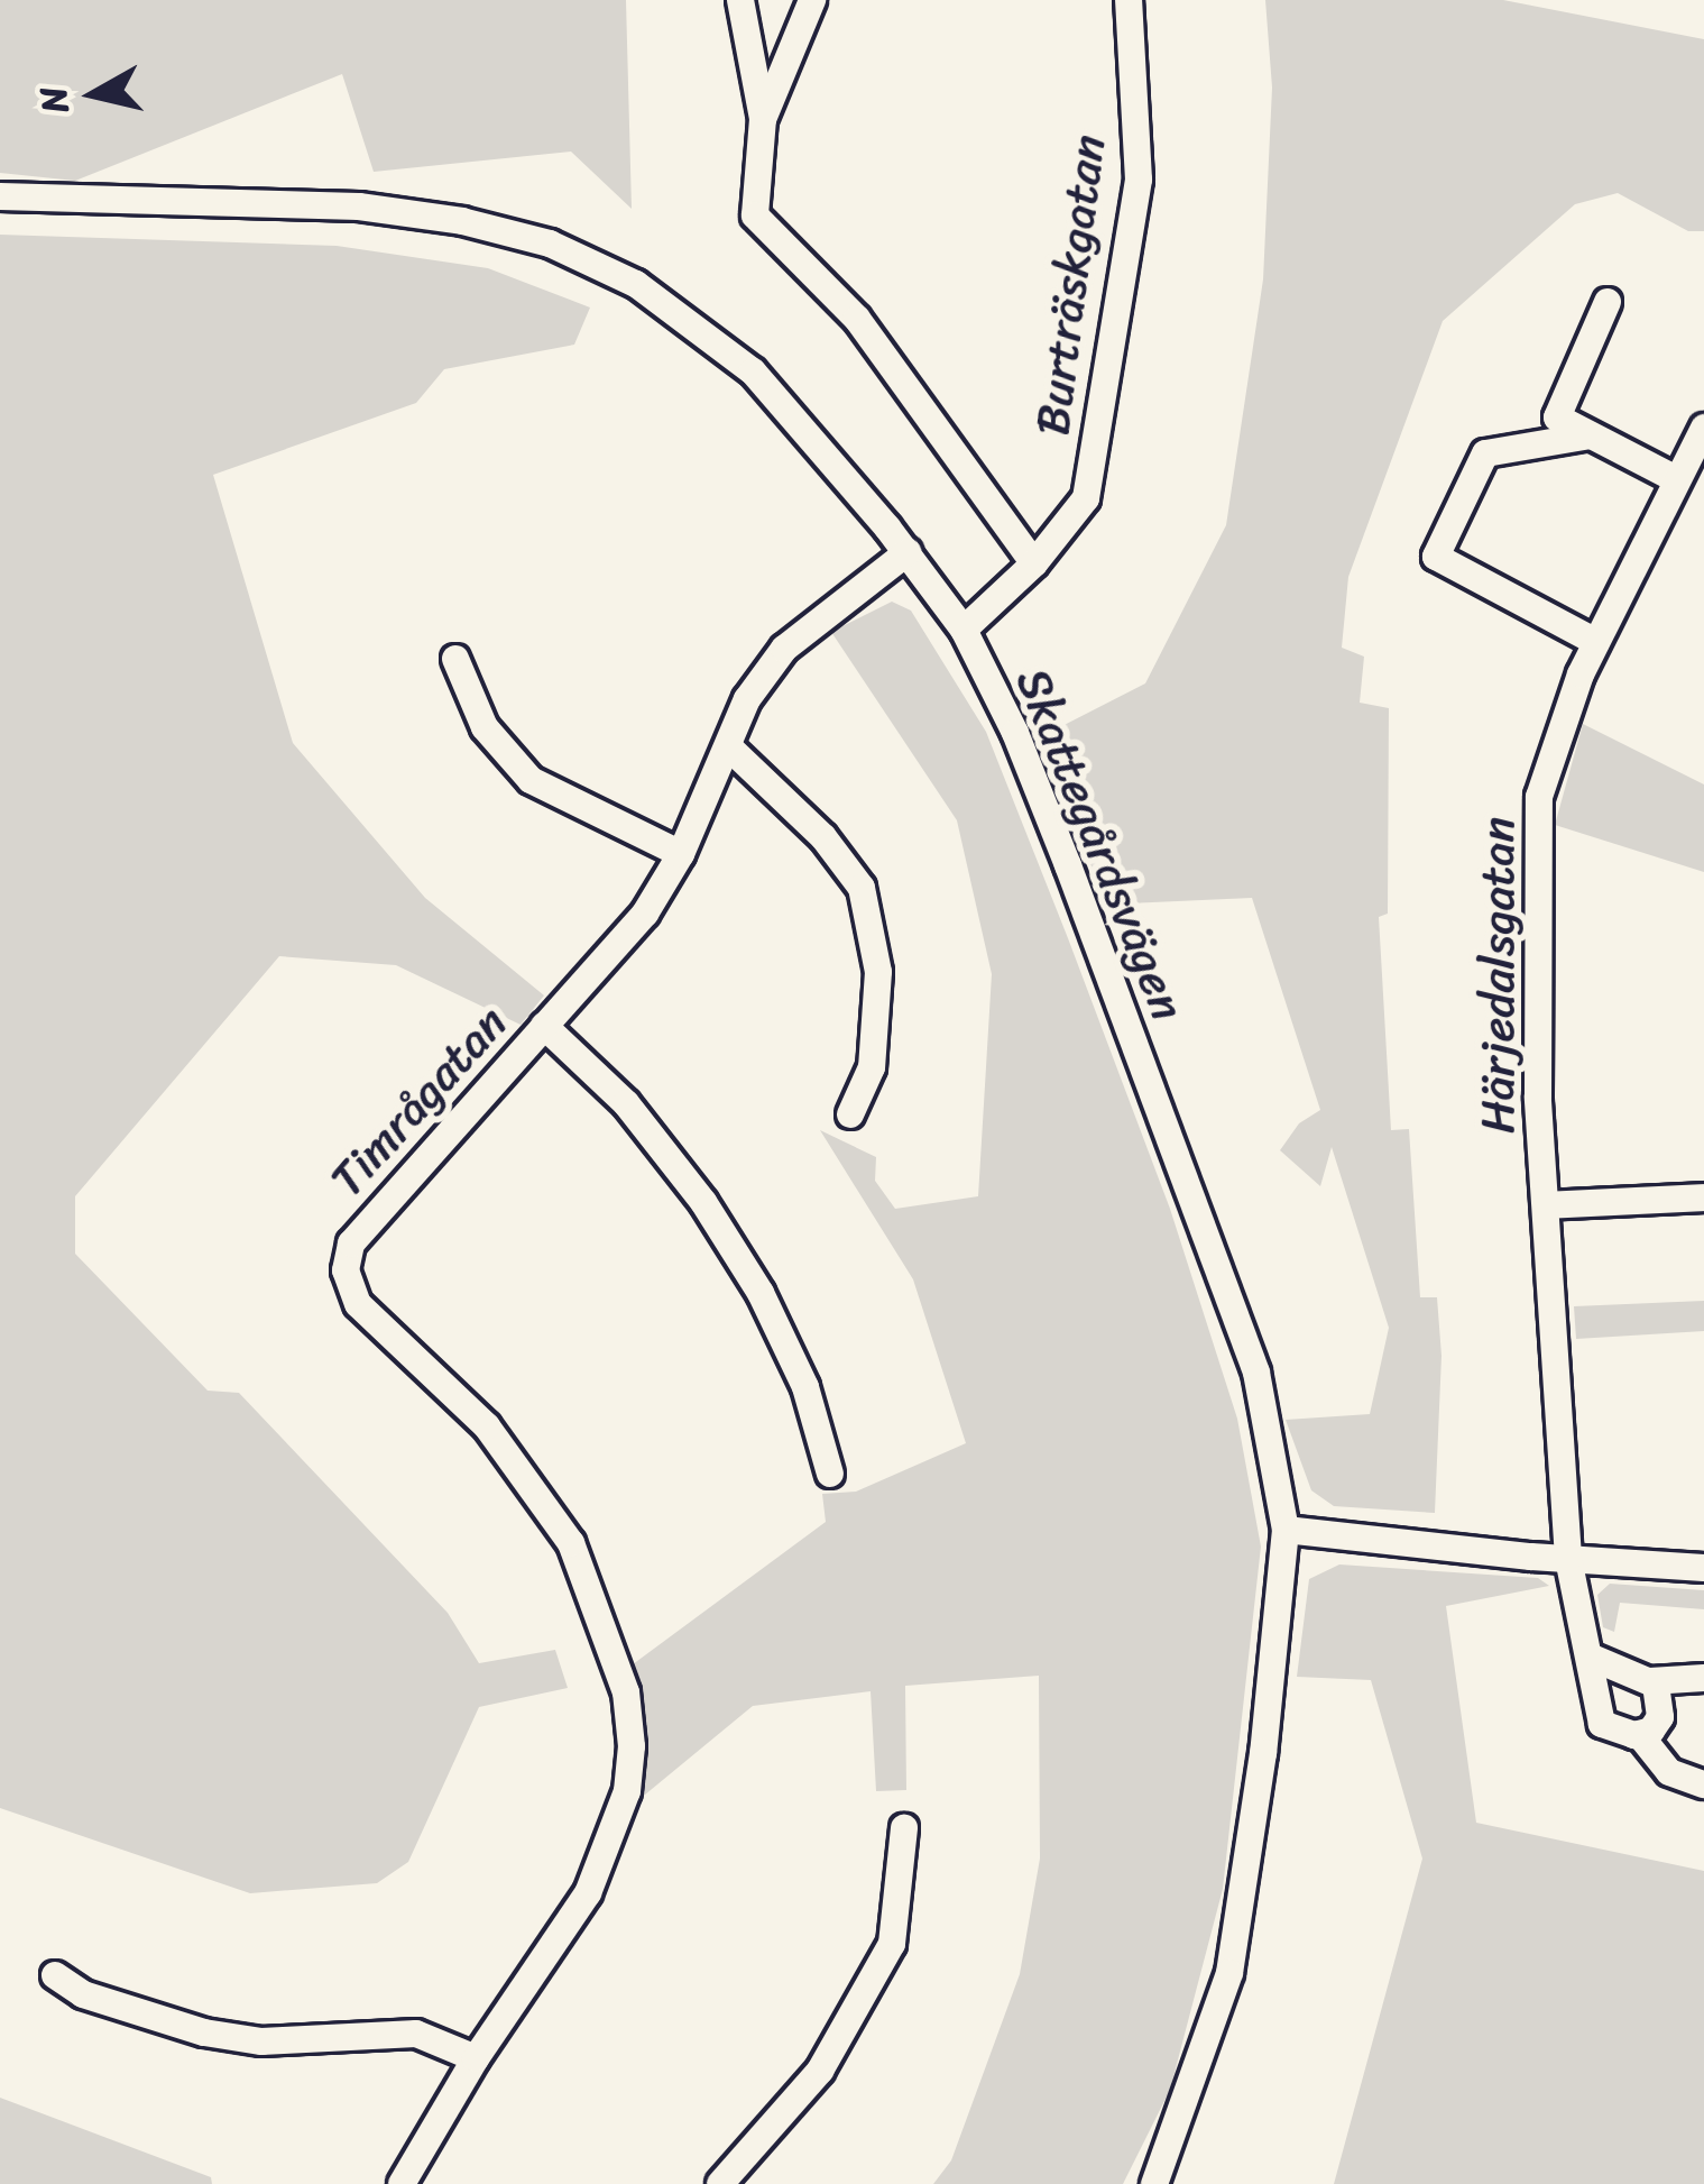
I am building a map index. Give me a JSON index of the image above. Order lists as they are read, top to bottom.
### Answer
{
  "streets": {
    "street": [
      "Burträskgatan",
      "Skattegårdsvägen",
      "Härjedalsgatan",
      "Timrågatan"
    ]
  },
  "crossings": [
    ["Burträskgatan", "Skattegårdsvägen"],
    ["Skattegårdsvägen", "Timrågatan"]
  ],
  "north": "left"
}
